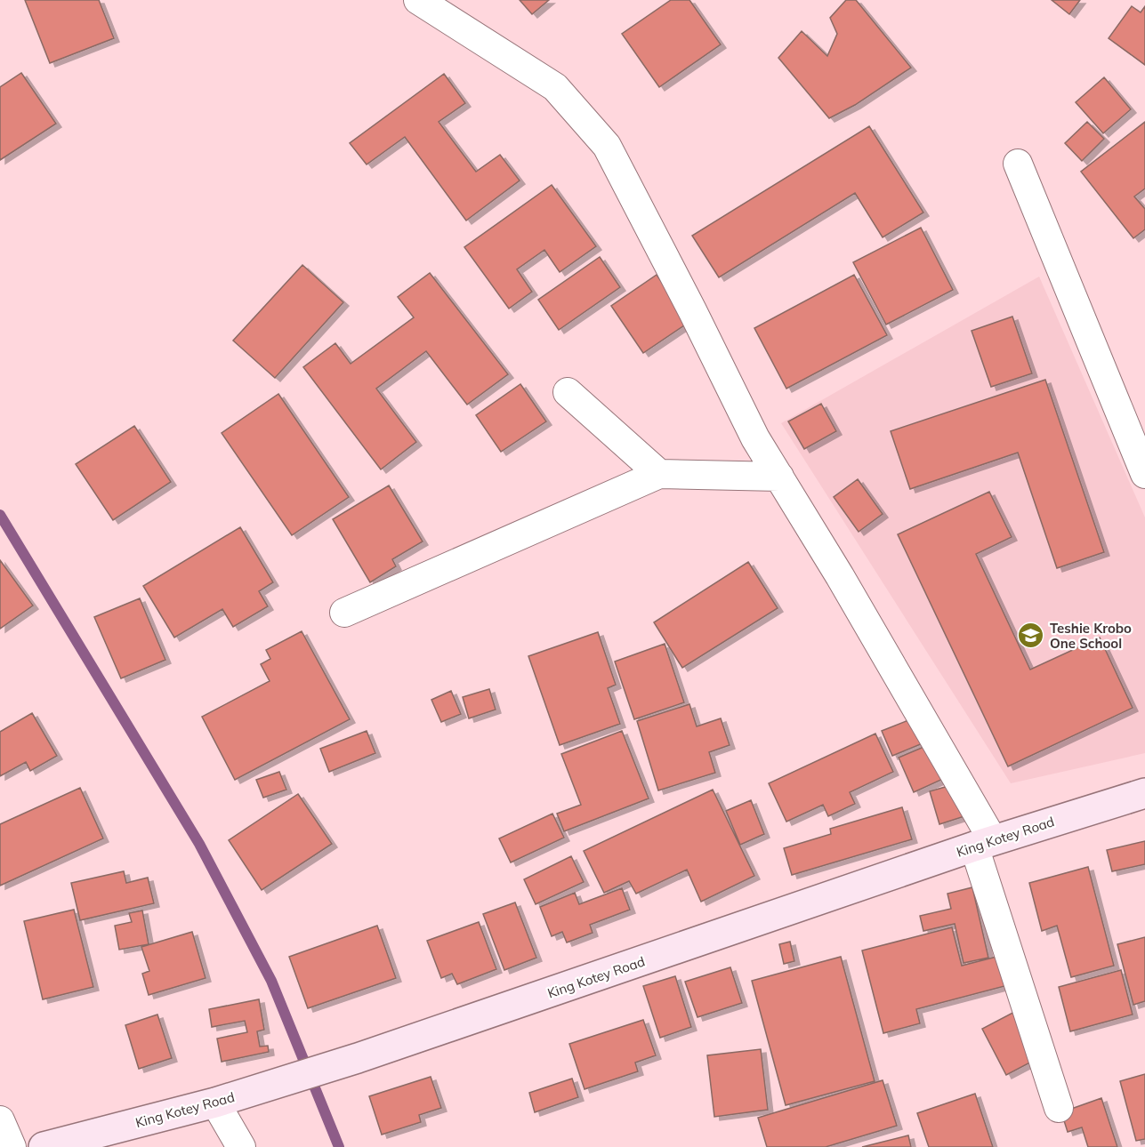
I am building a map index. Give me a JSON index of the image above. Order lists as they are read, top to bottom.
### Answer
{
  "streets": {
    "street": ["King Kotey Road"]
  },
  "places": {
    "school or university": ["Teshie Krobo One School"]
  }
}
